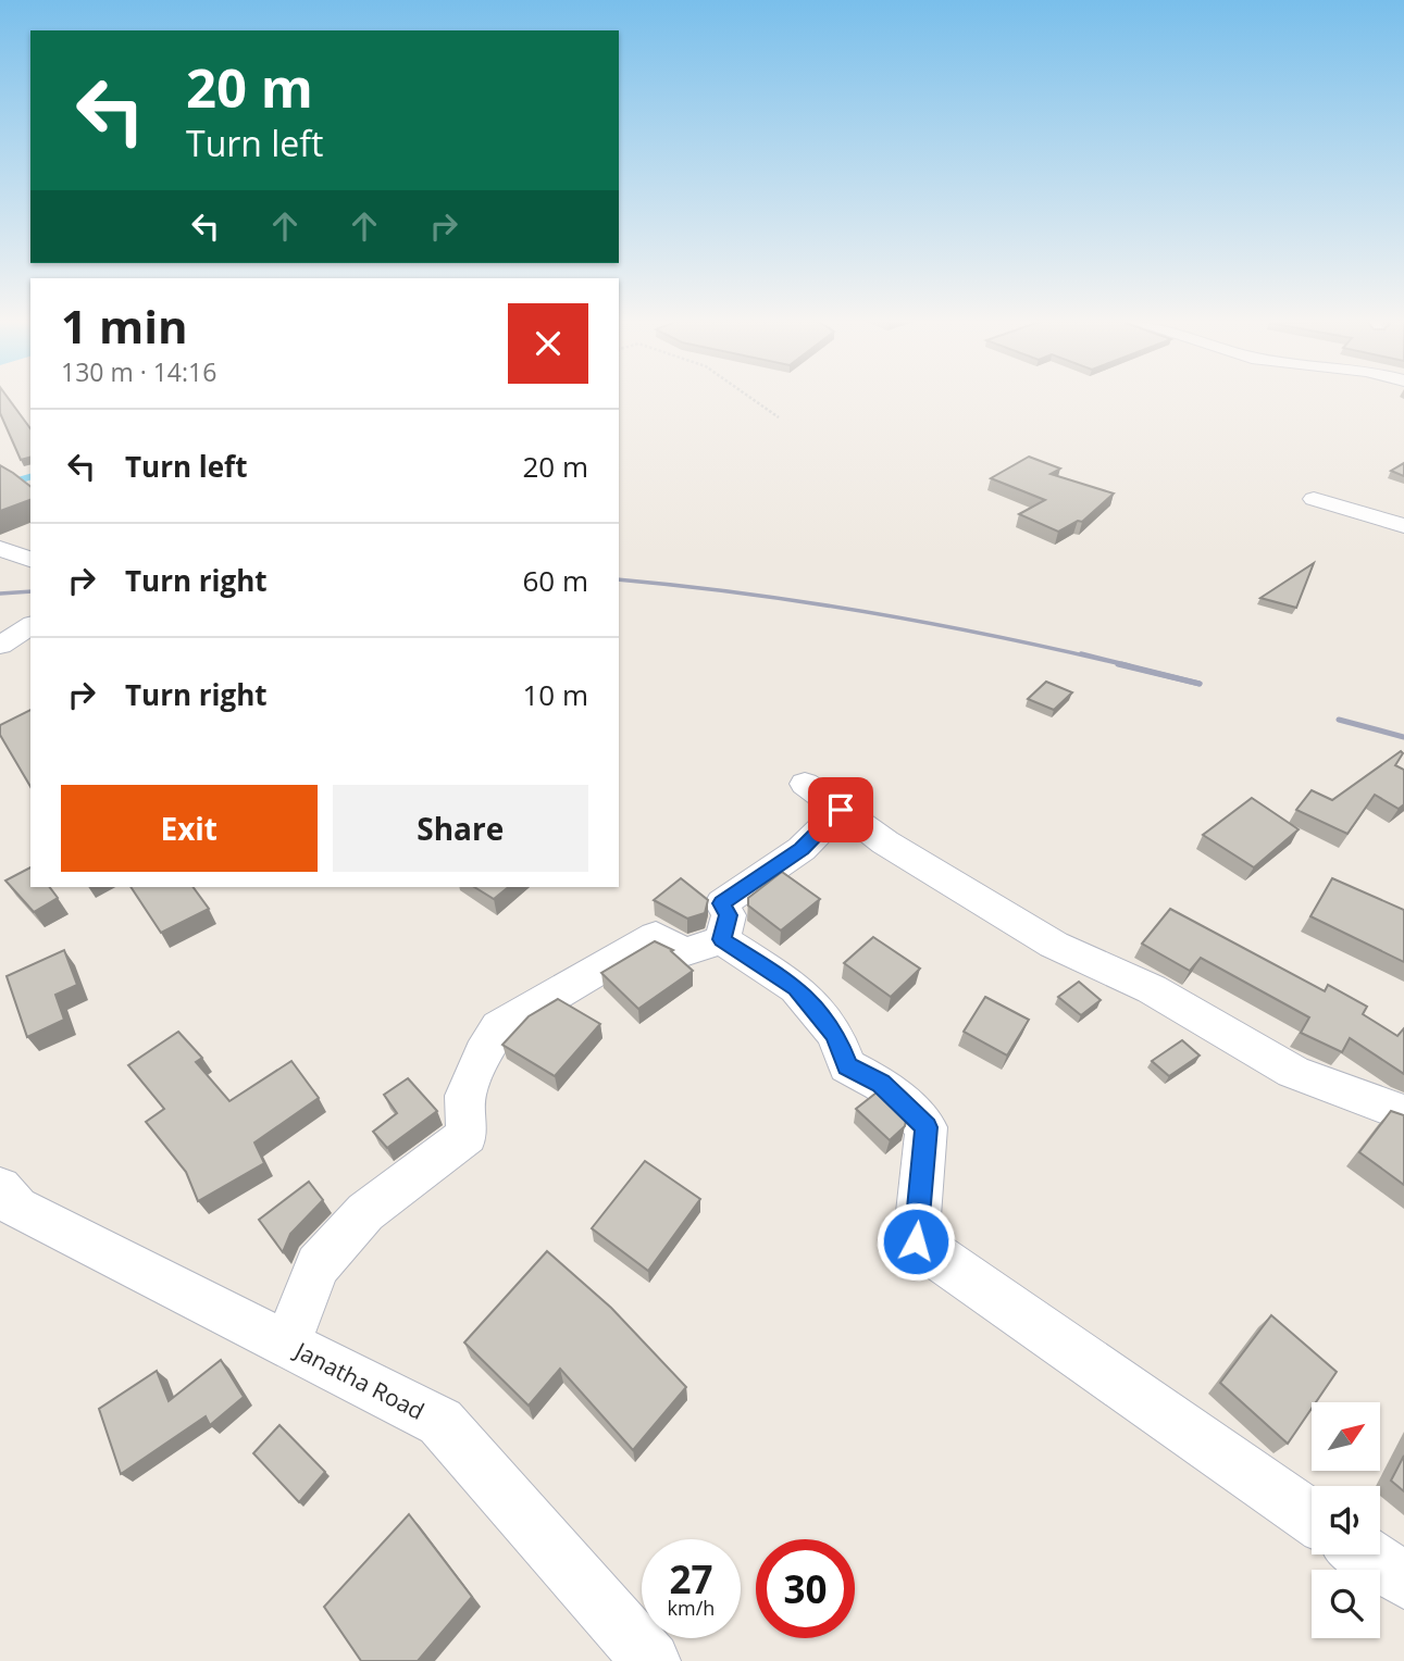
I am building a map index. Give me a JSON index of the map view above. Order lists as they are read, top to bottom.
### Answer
{
  "streets": {
    "street": ["Janatha Road"]
  },
  "north": "top right",
  "page": {
    "turn": ["20 m", "Turn left"],
    "heading": ["1 min", "130 m · 14:16"],
    "list": [
      {
        "name": "Turn left",
        "value": "20 m"
      },
      {
        "name": "Turn right",
        "value": "60 m"
      },
      {
        "name": "Turn right",
        "value": "10 m"
      }
    ],
    "buttons": ["Exit", "Share"],
    "speed": "27 km/h",
    "limit": "30"
  }
}
